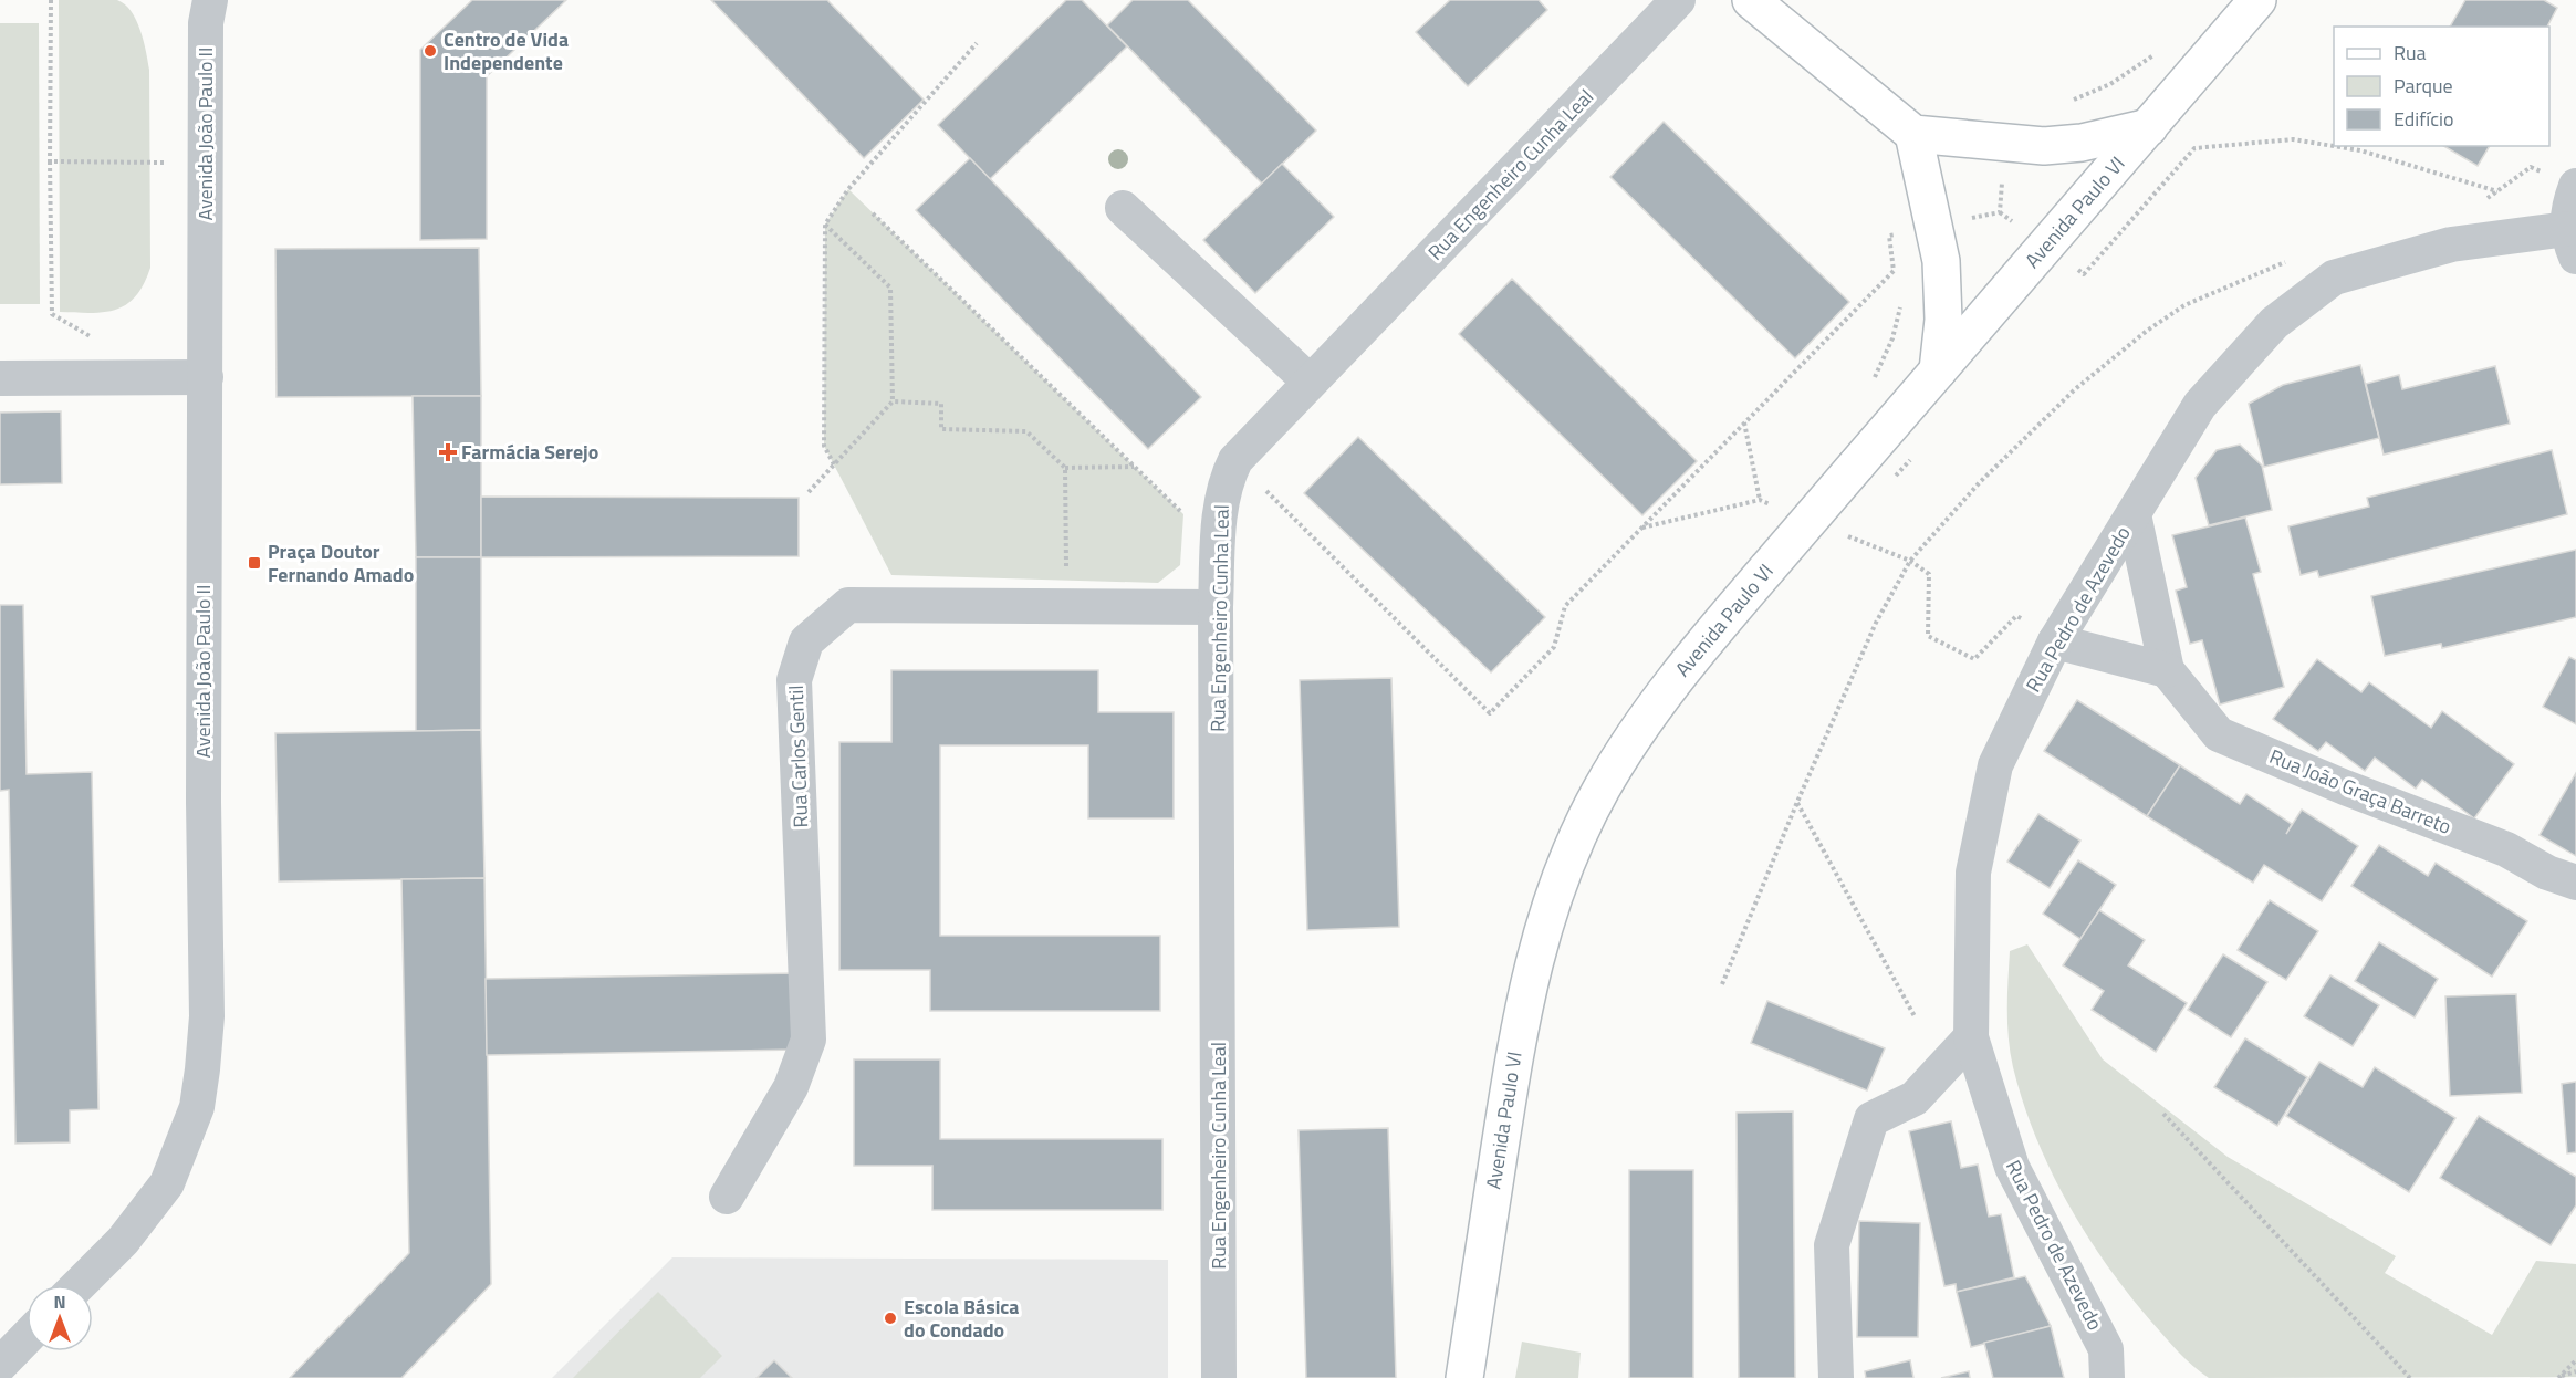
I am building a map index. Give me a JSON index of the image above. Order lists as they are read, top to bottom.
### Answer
{
  "streets": {
    "main road": ["Avenida Paulo VI"],
    "street": [
      "Avenida João Paulo II",
      "Rua Engenheiro Cunha Leal",
      "Rua Pedro de Azevedo",
      "Rua Carlos Gentil",
      "Rua João Graça Barreto"
    ]
  },
  "crossings": [
    ["Rua Engenheiro Cunha Leal", "Rua Carlos Gentil"],
    ["Rua Pedro de Azevedo", "Rua João Graça Barreto"]
  ],
  "places": {
    "other": ["Centro de Vida Independente", "Escola Básica do Condado"],
    "health": ["Farmácia Serejo"],
    "transit": ["Praça Doutor Fernando Amado"]
  },
  "legend": ["Rua", "Parque", "Edifício"],
  "north": "top"
}
